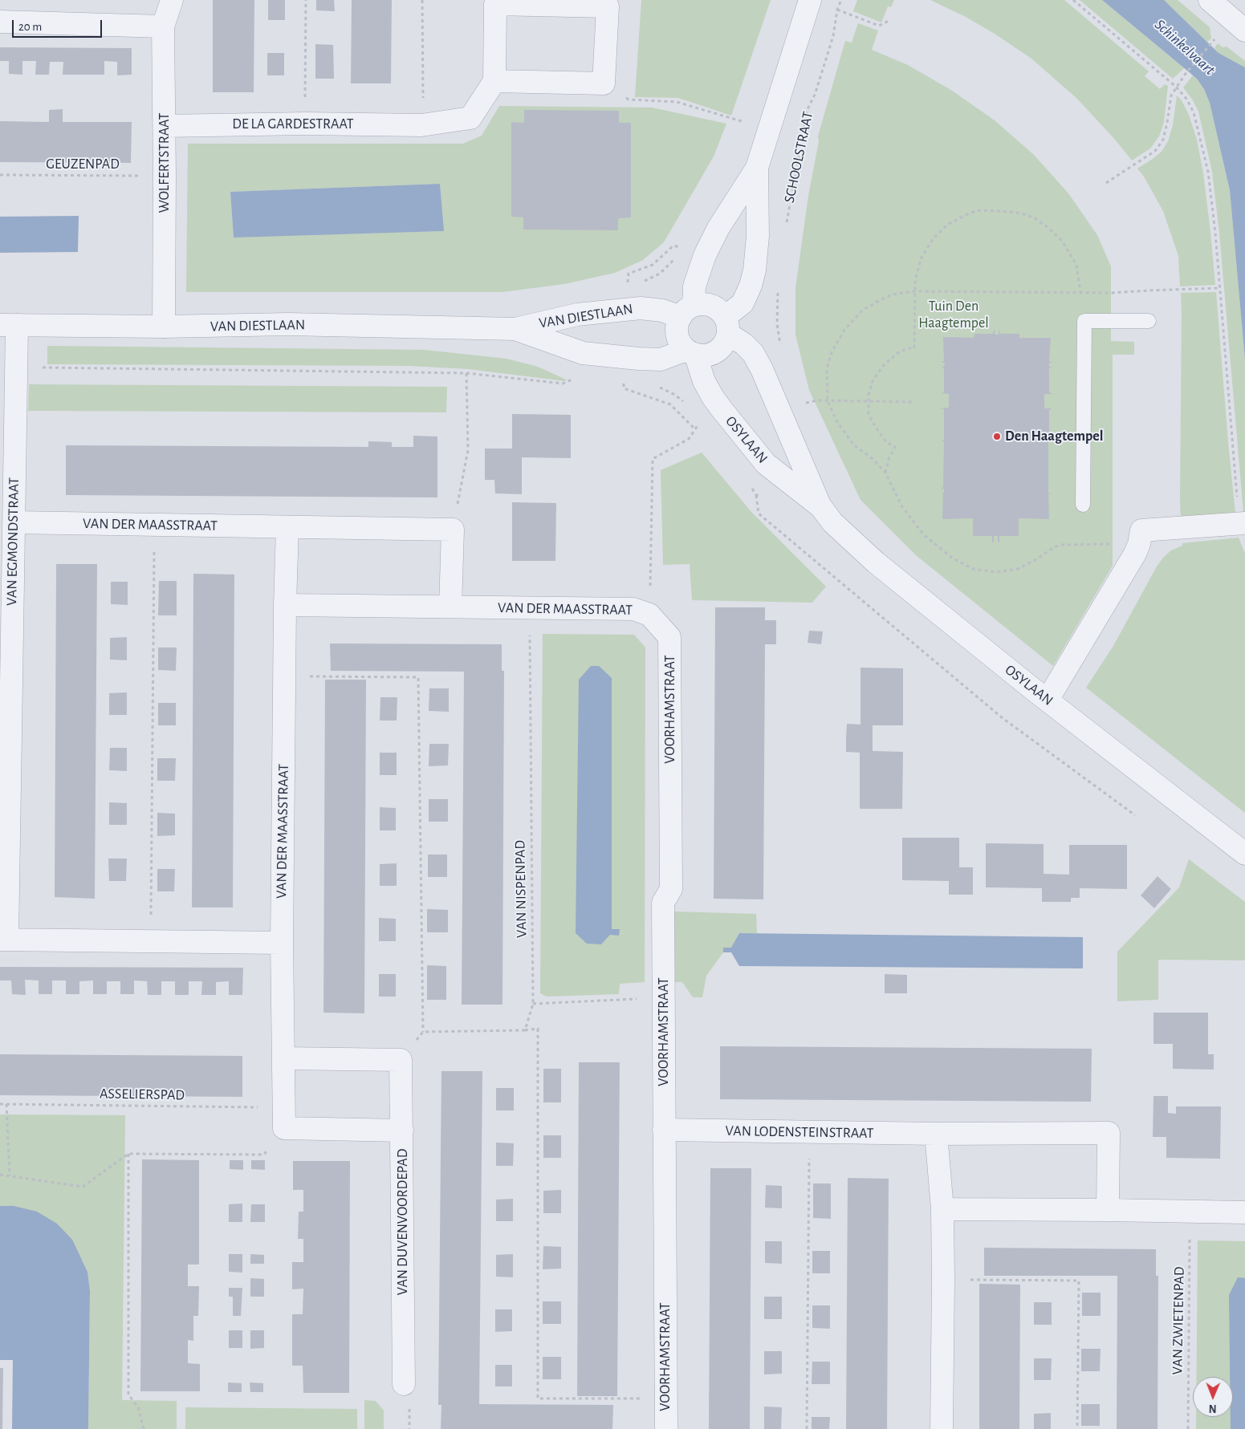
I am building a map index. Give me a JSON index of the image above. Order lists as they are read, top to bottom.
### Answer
{
  "streets": {
    "street": [
      "DE LA GARDESTRAAT",
      "WOLFERTSTRAAT",
      "VAN DIESTLAAN",
      "OSYLAAN",
      "VAN DER MAASSTRAAT",
      "VAN EGMONDSTRAAT",
      "VOORHAMSTRAAT",
      "VAN LODENSTEINSTRAAT",
      "VAN DUVENVOORDEPAD"
    ],
    "path": [
      "SCHOOLSTRAAT",
      "GEUZENPAD",
      "VAN NISPENPAD",
      "ASSELIERSPAD",
      "VAN ZWIETENPAD"
    ]
  },
  "crossings": [
    ["DE LA GARDESTRAAT", "WOLFERTSTRAAT"],
    ["WOLFERTSTRAAT", "GEUZENPAD"],
    ["WOLFERTSTRAAT", "VAN DIESTLAAN"],
    ["VAN DIESTLAAN", "OSYLAAN"],
    ["VAN DIESTLAAN", "VAN EGMONDSTRAAT"],
    ["VAN DER MAASSTRAAT", "VAN EGMONDSTRAAT"],
    ["VAN DER MAASSTRAAT", "VOORHAMSTRAAT"],
    ["VAN DER MAASSTRAAT", "VAN NISPENPAD"],
    ["VAN DER MAASSTRAAT", "ASSELIERSPAD"],
    ["VOORHAMSTRAAT", "VAN LODENSTEINSTRAAT"]
  ],
  "water": ["Schinkelvaart"],
  "parks": ["Tuin Den Haagtempel"],
  "places": ["Den Haagtempel"],
  "scale_bar": "20 m",
  "north": "bottom"
}
